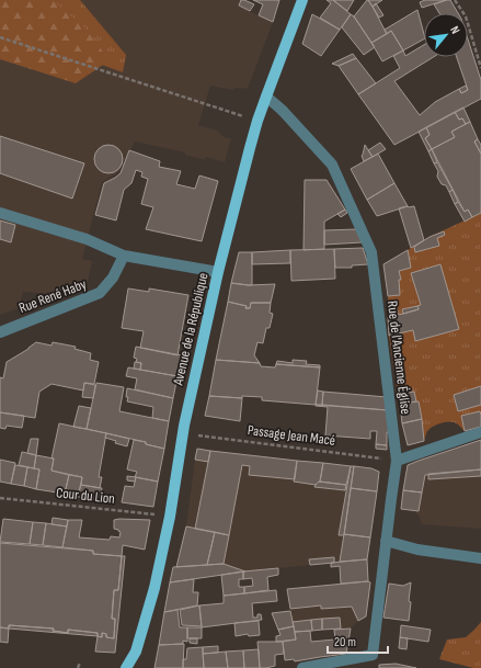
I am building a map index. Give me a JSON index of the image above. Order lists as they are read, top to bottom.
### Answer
{
  "streets": {
    "main road": ["Avenue de la République"],
    "street": ["Rue René Haby", "Rue de l'Ancienne Église"],
    "path": ["Passage Jean Macé", "Cour du Lion"]
  },
  "crossings": [
    ["Avenue de la République", "Rue de l'Ancienne Église"],
    ["Avenue de la République", "Passage Jean Macé"],
    ["Avenue de la République", "Cour du Lion"],
    ["Rue de l'Ancienne Église", "Passage Jean Macé"]
  ],
  "scale_bar": "20 m",
  "north": "top right"
}
